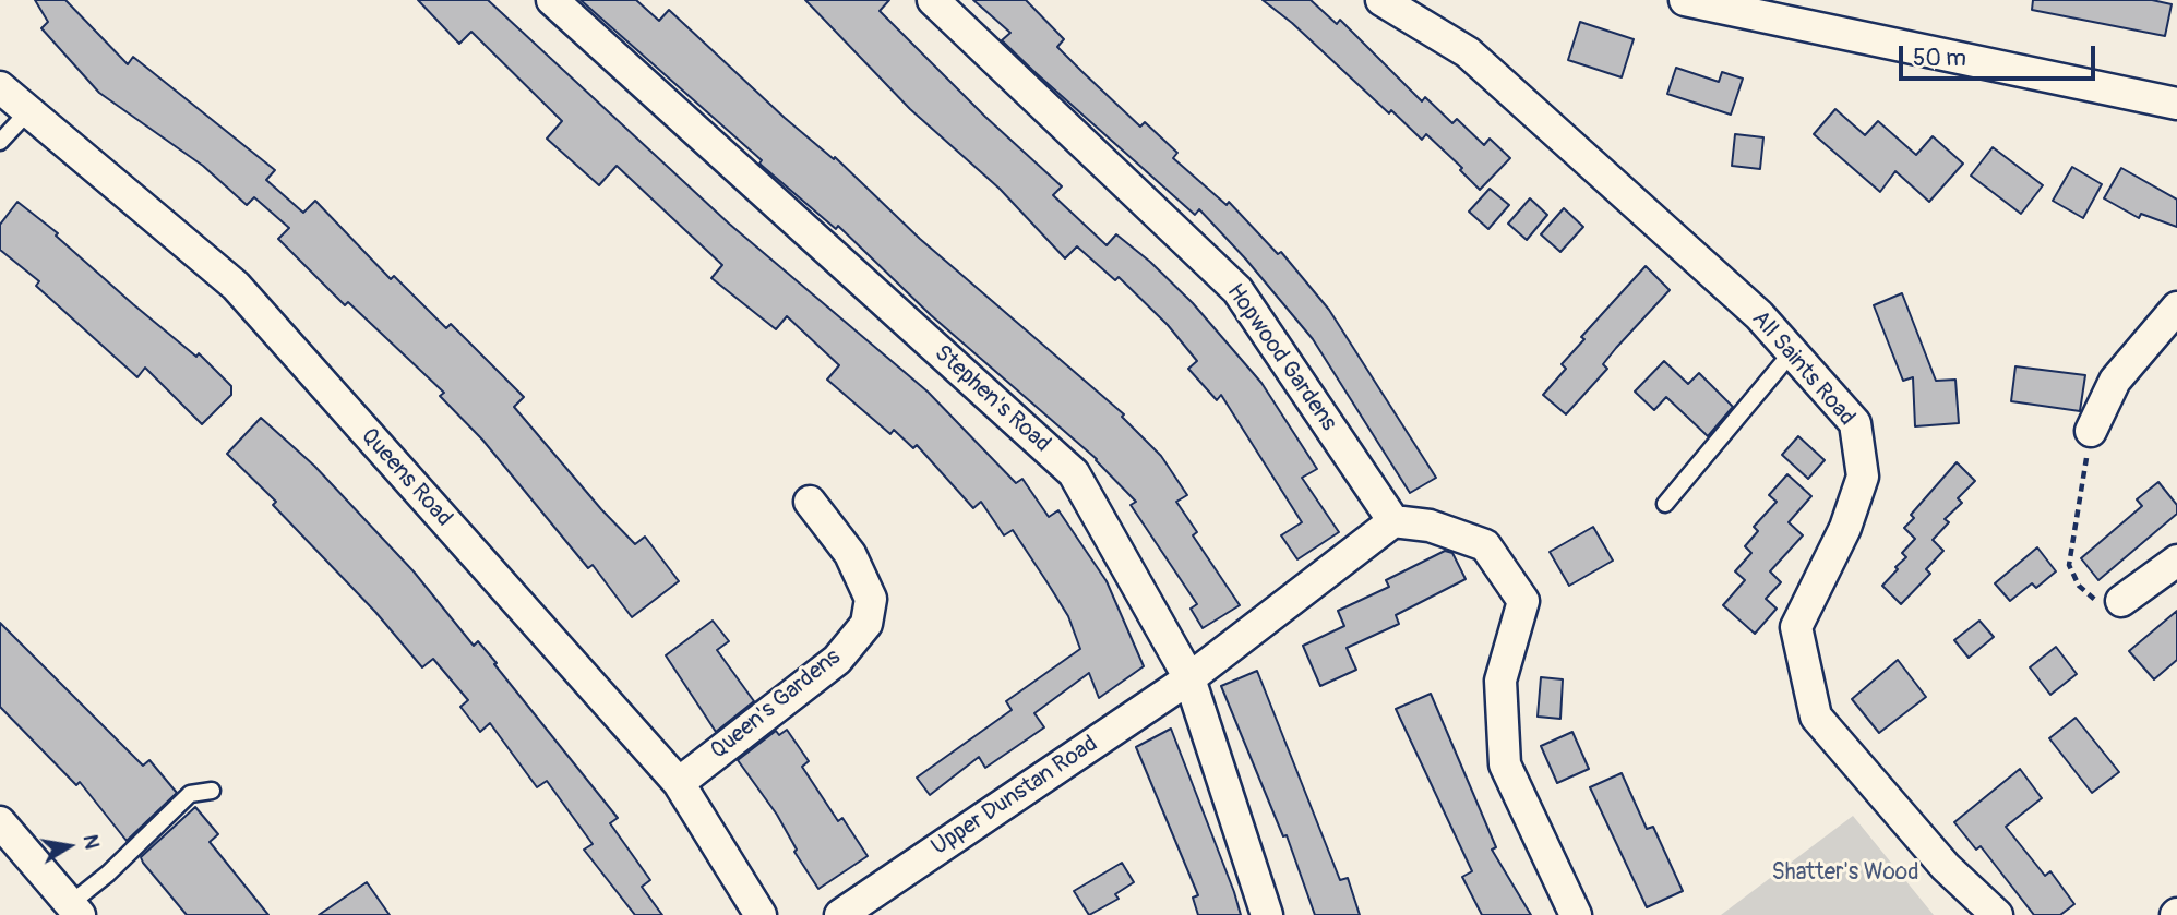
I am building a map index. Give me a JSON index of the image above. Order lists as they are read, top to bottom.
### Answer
{
  "streets": {
    "street": [
      "Hopwood Gardens",
      "All Saints Road",
      "Stephen's Road",
      "Queens Road",
      "Queen's Gardens",
      "Upper Dunstan Road"
    ]
  },
  "crossings": [
    ["Stephen's Road", "Upper Dunstan Road"],
    ["Queens Road", "Queen's Gardens"]
  ],
  "parks": ["Shatter's Wood"],
  "scale_bar": "50 m",
  "north": "right"
}
